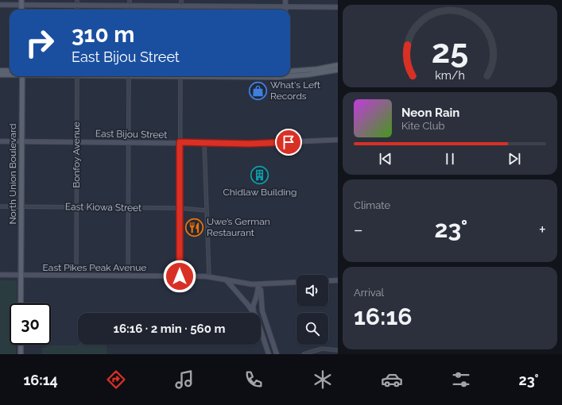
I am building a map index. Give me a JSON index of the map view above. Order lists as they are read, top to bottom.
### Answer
{
  "streets": {
    "main road": ["North Union Boulevard"],
    "street": [
      "East Bijou Street",
      "Bonfoy Avenue",
      "East Kiowa Street",
      "East Pikes Peak Avenue"
    ]
  },
  "crossings": [
    ["East Bijou Street", "Bonfoy Avenue"],
    ["East Bijou Street", "North Union Boulevard"],
    ["Bonfoy Avenue", "East Kiowa Street"],
    ["Bonfoy Avenue", "East Pikes Peak Avenue"],
    ["North Union Boulevard", "East Kiowa Street"],
    ["North Union Boulevard", "East Pikes Peak Avenue"]
  ],
  "places": {
    "shop": ["What's Left Records"],
    "building": ["Chidlaw Building"],
    "restaurant": ["Uwe’s German Restaurant"]
  },
  "page": {
    "turn": ["310 m", "East Bijou Street"],
    "song": ["Neon Rain", "Kite Club"],
    "tile": [
      "Climate",
      ["Arrival", "16:16"]
    ],
    "heat": ["−", "23°", "+"],
    "limit": "30",
    "trip": "16:16 · 2 min · 560 m",
    "tabs": ["16:14", "23°"],
    "gauge": ["25", "km/h"]
  }
}
